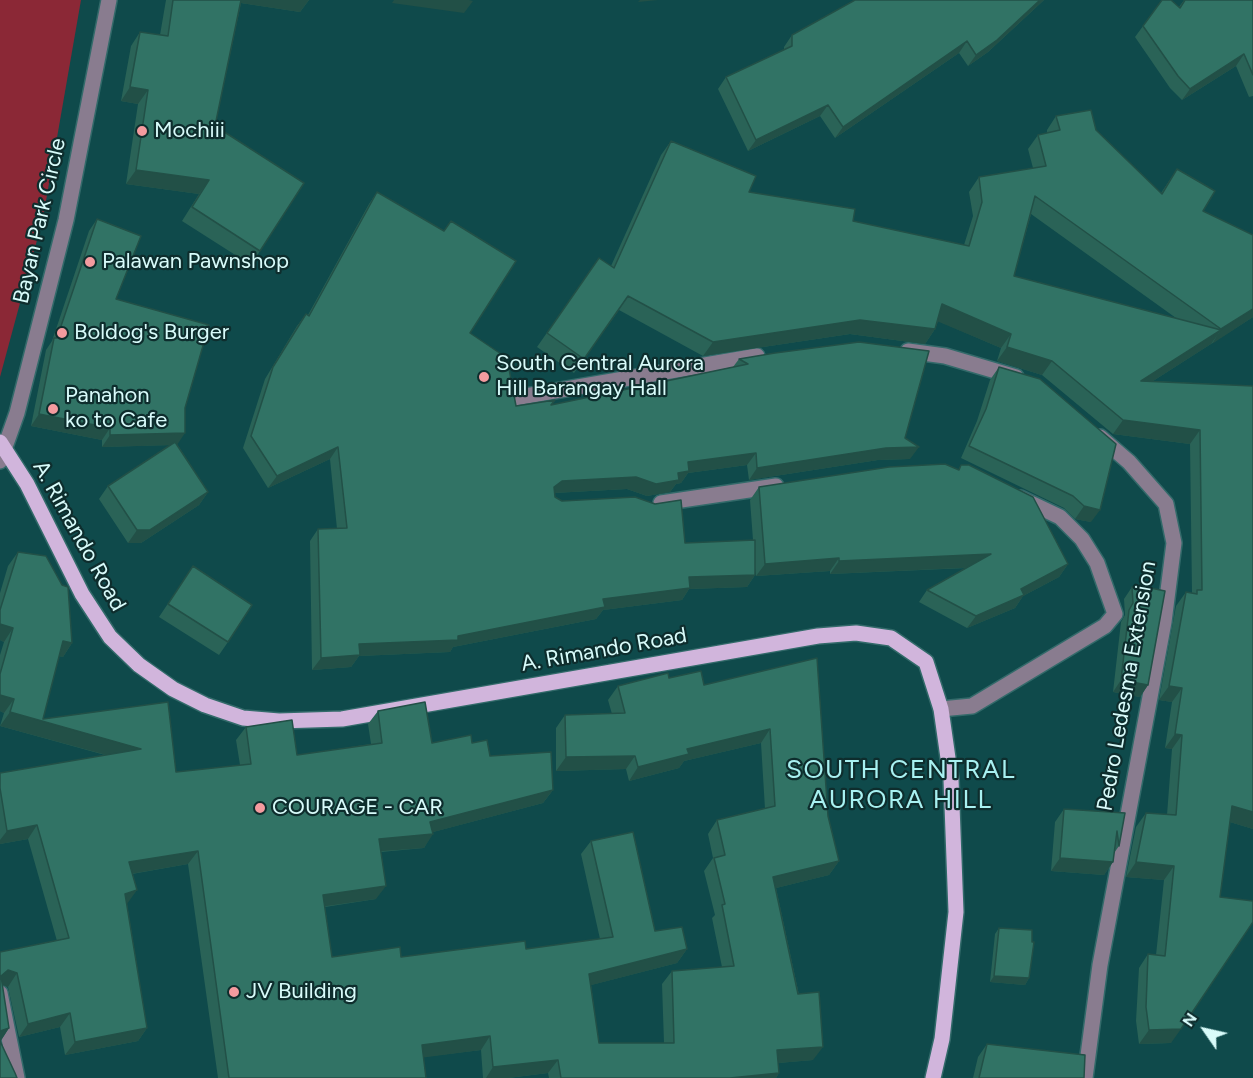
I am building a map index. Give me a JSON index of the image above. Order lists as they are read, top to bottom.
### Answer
{
  "streets": {
    "main road": ["A. Rimando Road"],
    "street": ["Bayan Park Circle", "Pedro Ledesma Extension"]
  },
  "crossings": [
    ["Bayan Park Circle", "A. Rimando Road"]
  ],
  "districts": ["SOUTH CENTRAL AURORA HILL"],
  "places": [
    "Mochiii",
    "Palawan Pawnshop",
    "Boldog's Burger",
    "South Central Aurora Hill Barangay Hall",
    "Panahon ko to Cafe",
    "COURAGE - CAR",
    "JV Building"
  ],
  "north": "top left"
}
